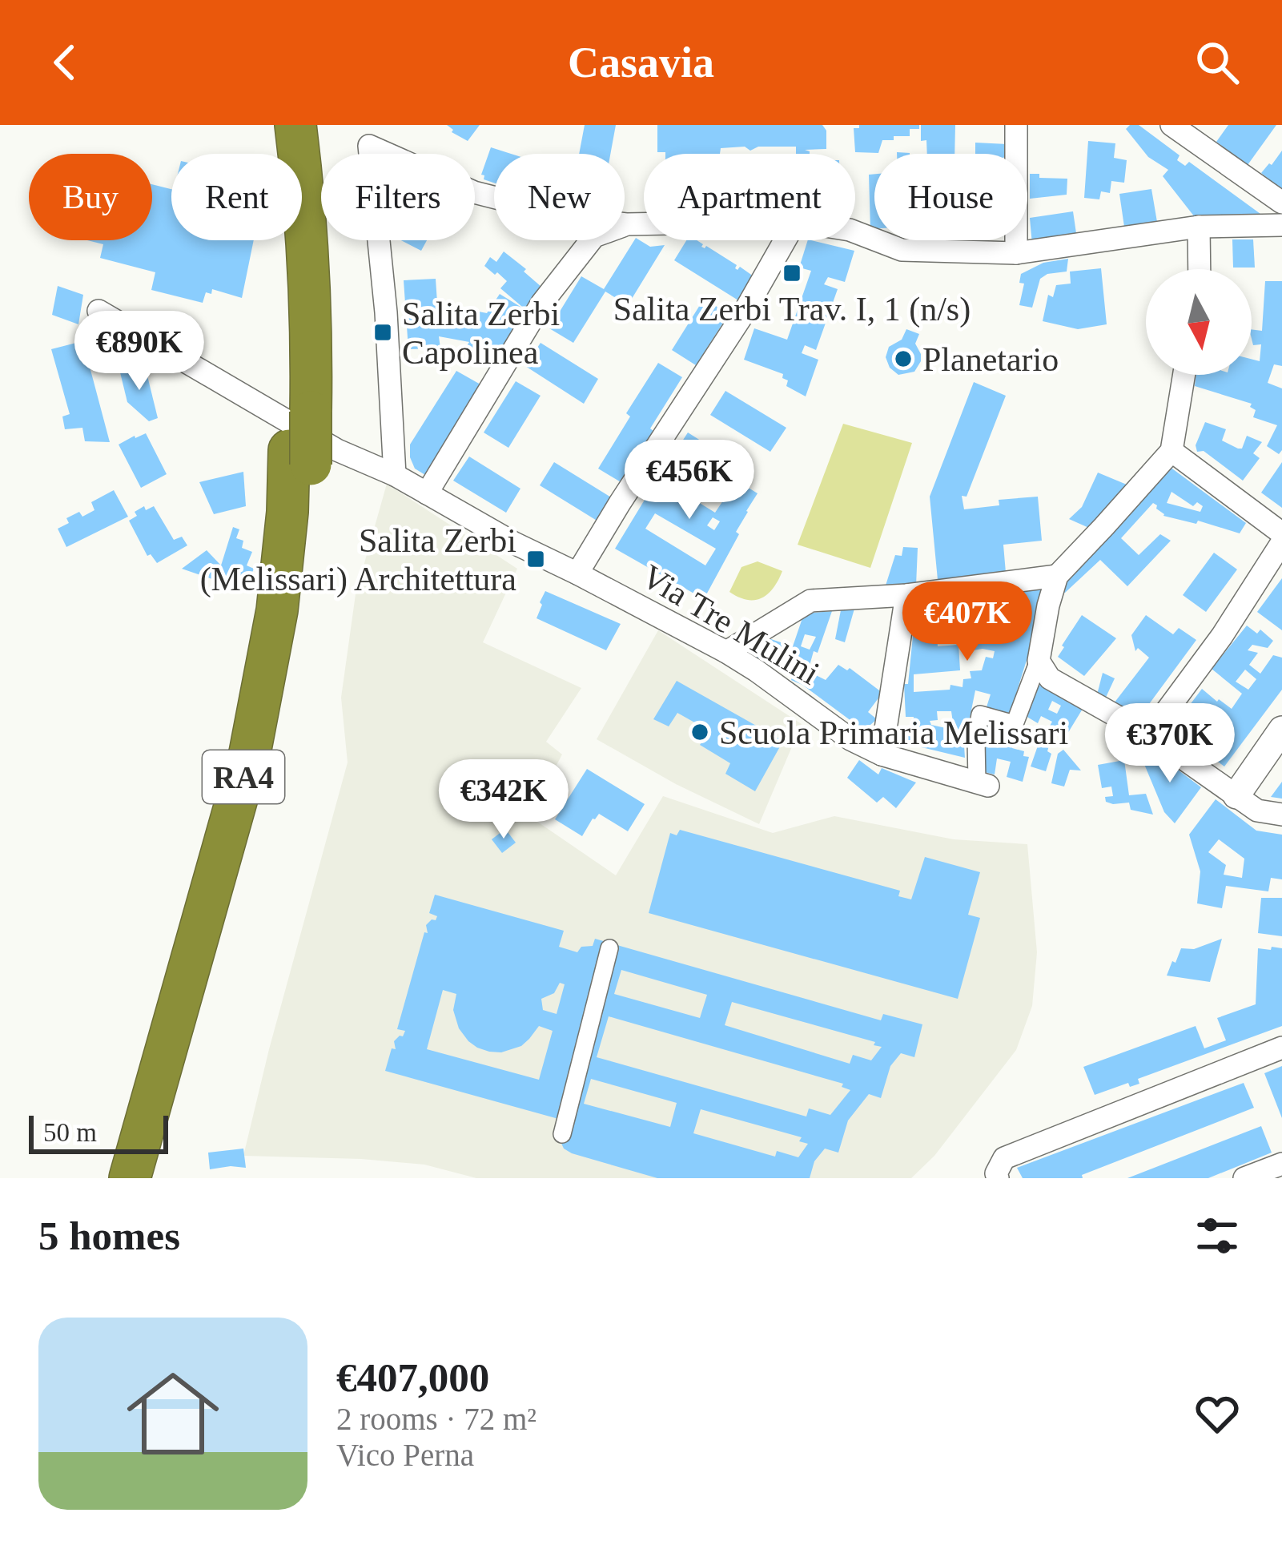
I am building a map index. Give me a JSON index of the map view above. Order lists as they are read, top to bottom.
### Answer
{
  "streets": {
    "highway": ["RA4"],
    "street": ["Via Tre Mulini"]
  },
  "places": {
    "transit": ["Salita Zerbi Trav. I, 1 (n/s)", "Salita Zerbi Capolinea", "Salita Zerbi (Melissari) Architettura"],
    "other": ["Planetario", "Scuola Primaria Melissari"]
  },
  "scale_bar": "50 m",
  "north": "bottom",
  "page": {
    "header": "Casavia",
    "chip": [
      "Buy",
      "Rent",
      "Filters",
      "New",
      "Apartment",
      "House"
    ],
    "price": [
      "€890K",
      "€456K",
      "€407K",
      "€370K",
      "€342K"
    ],
    "scale": "50 m",
    "heading": "5 homes",
    "list": [
      {
        "name": "€407,000",
        "note": "2 rooms · 72 m² · Vico Perna"
      }
    ]
  }
}
